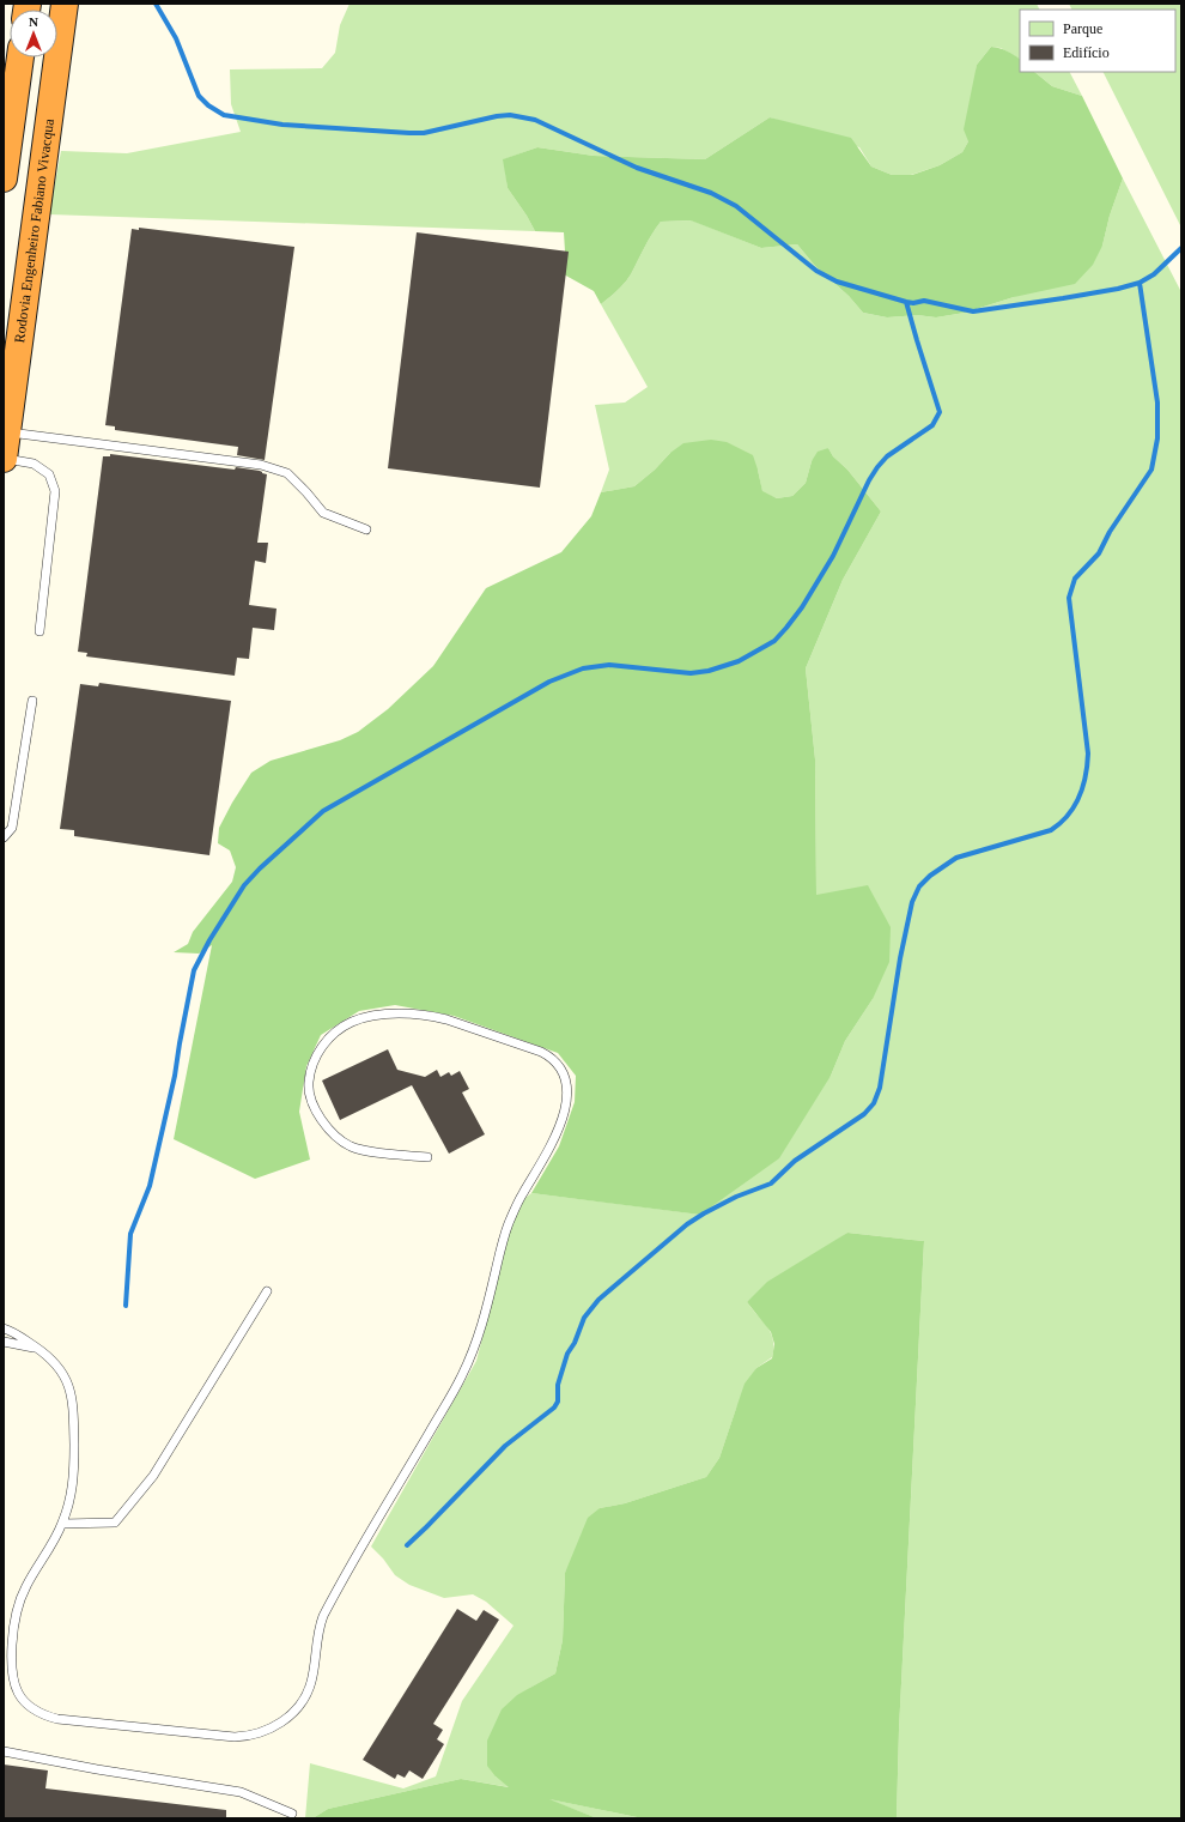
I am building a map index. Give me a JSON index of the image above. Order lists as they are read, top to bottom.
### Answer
{
  "streets": {
    "highway": ["Rodovia Engenheiro Fabiano Vivacqua"]
  },
  "legend": ["Parque", "Edifício"],
  "north": "top"
}
